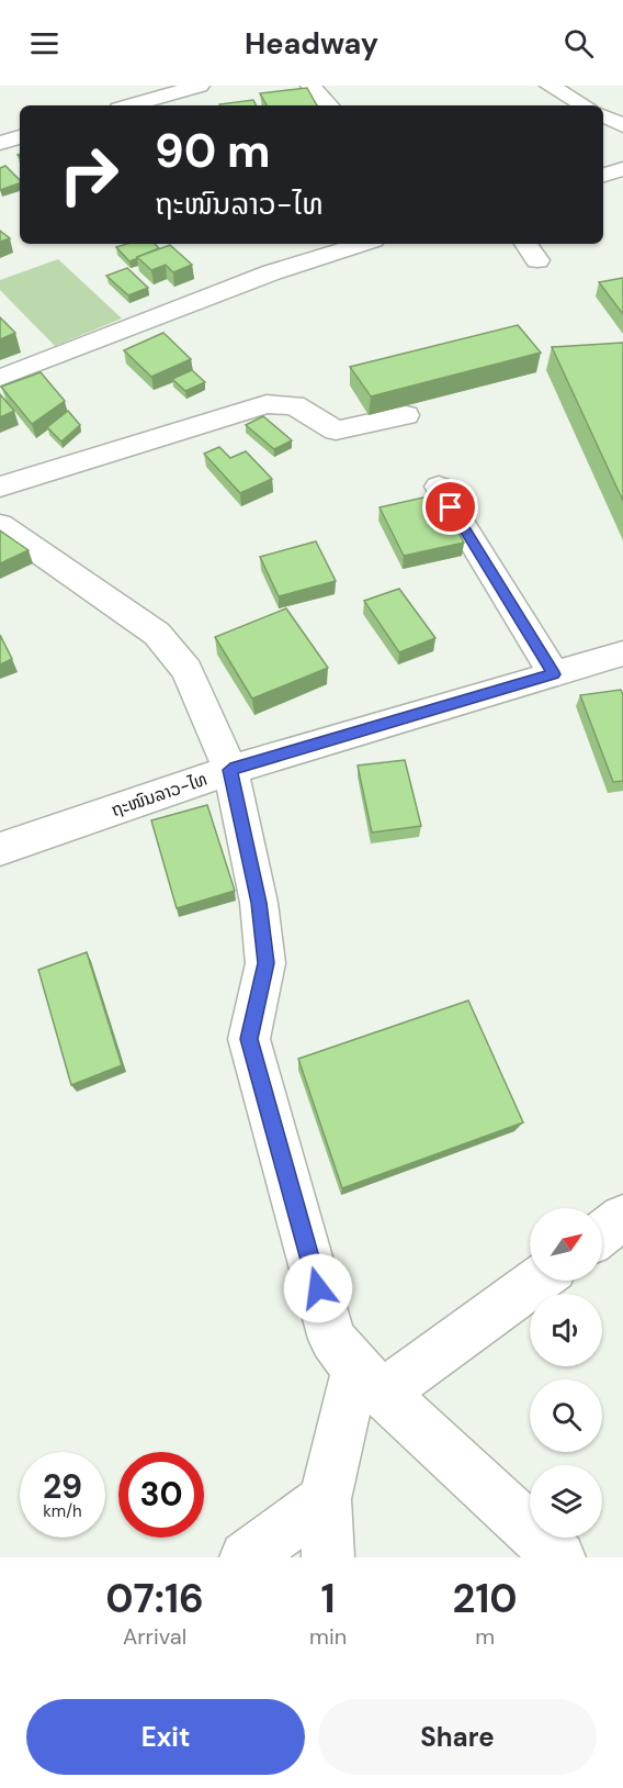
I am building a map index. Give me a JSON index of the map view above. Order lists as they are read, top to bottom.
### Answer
{
  "streets": {
    "street": ["ຖະໜົນລາວ-ໄທ"]
  },
  "north": "top right",
  "page": {
    "header": "Headway",
    "turn": ["90 m", "ຖະໜົນລາວ-ໄທ"],
    "speed": "29 km/h",
    "limit": "30",
    "eta": [
      "07:16",
      "Arrival",
      "1",
      "min",
      "210",
      "m"
    ],
    "buttons": ["Exit", "Share"]
  }
}
